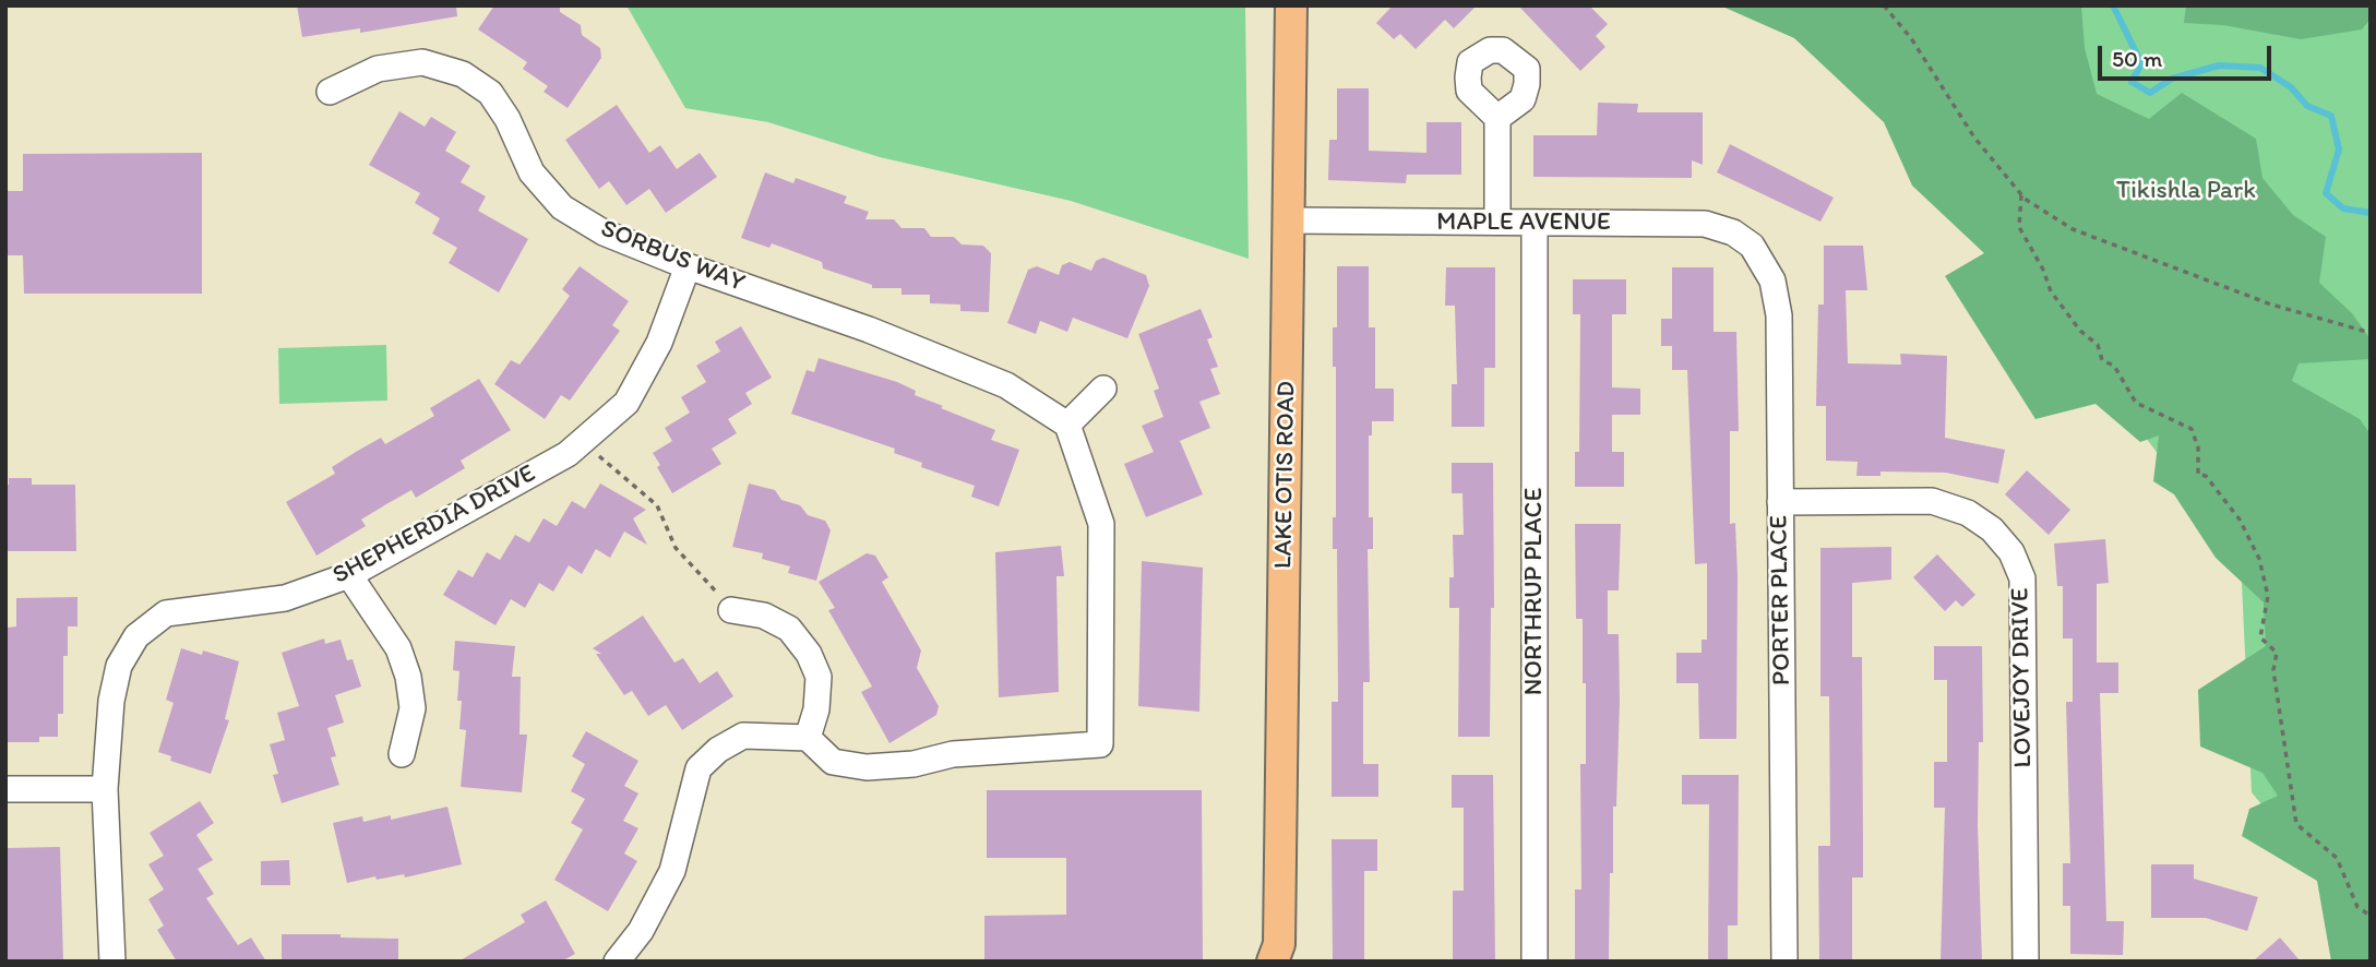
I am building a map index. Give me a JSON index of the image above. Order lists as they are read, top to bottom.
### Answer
{
  "streets": {
    "main road": ["LAKE OTIS ROAD"],
    "street": [
      "MAPLE AVENUE",
      "SORBUS WAY",
      "SHEPHERDIA DRIVE",
      "NORTHRUP PLACE",
      "PORTER PLACE",
      "LOVEJOY DRIVE"
    ]
  },
  "crossings": [
    ["MAPLE AVENUE", "LAKE OTIS ROAD"],
    ["MAPLE AVENUE", "NORTHRUP PLACE"],
    ["MAPLE AVENUE", "PORTER PLACE"],
    ["SORBUS WAY", "SHEPHERDIA DRIVE"],
    ["PORTER PLACE", "LOVEJOY DRIVE"]
  ],
  "parks": ["Tikishla Park"],
  "scale_bar": "50 m"
}
